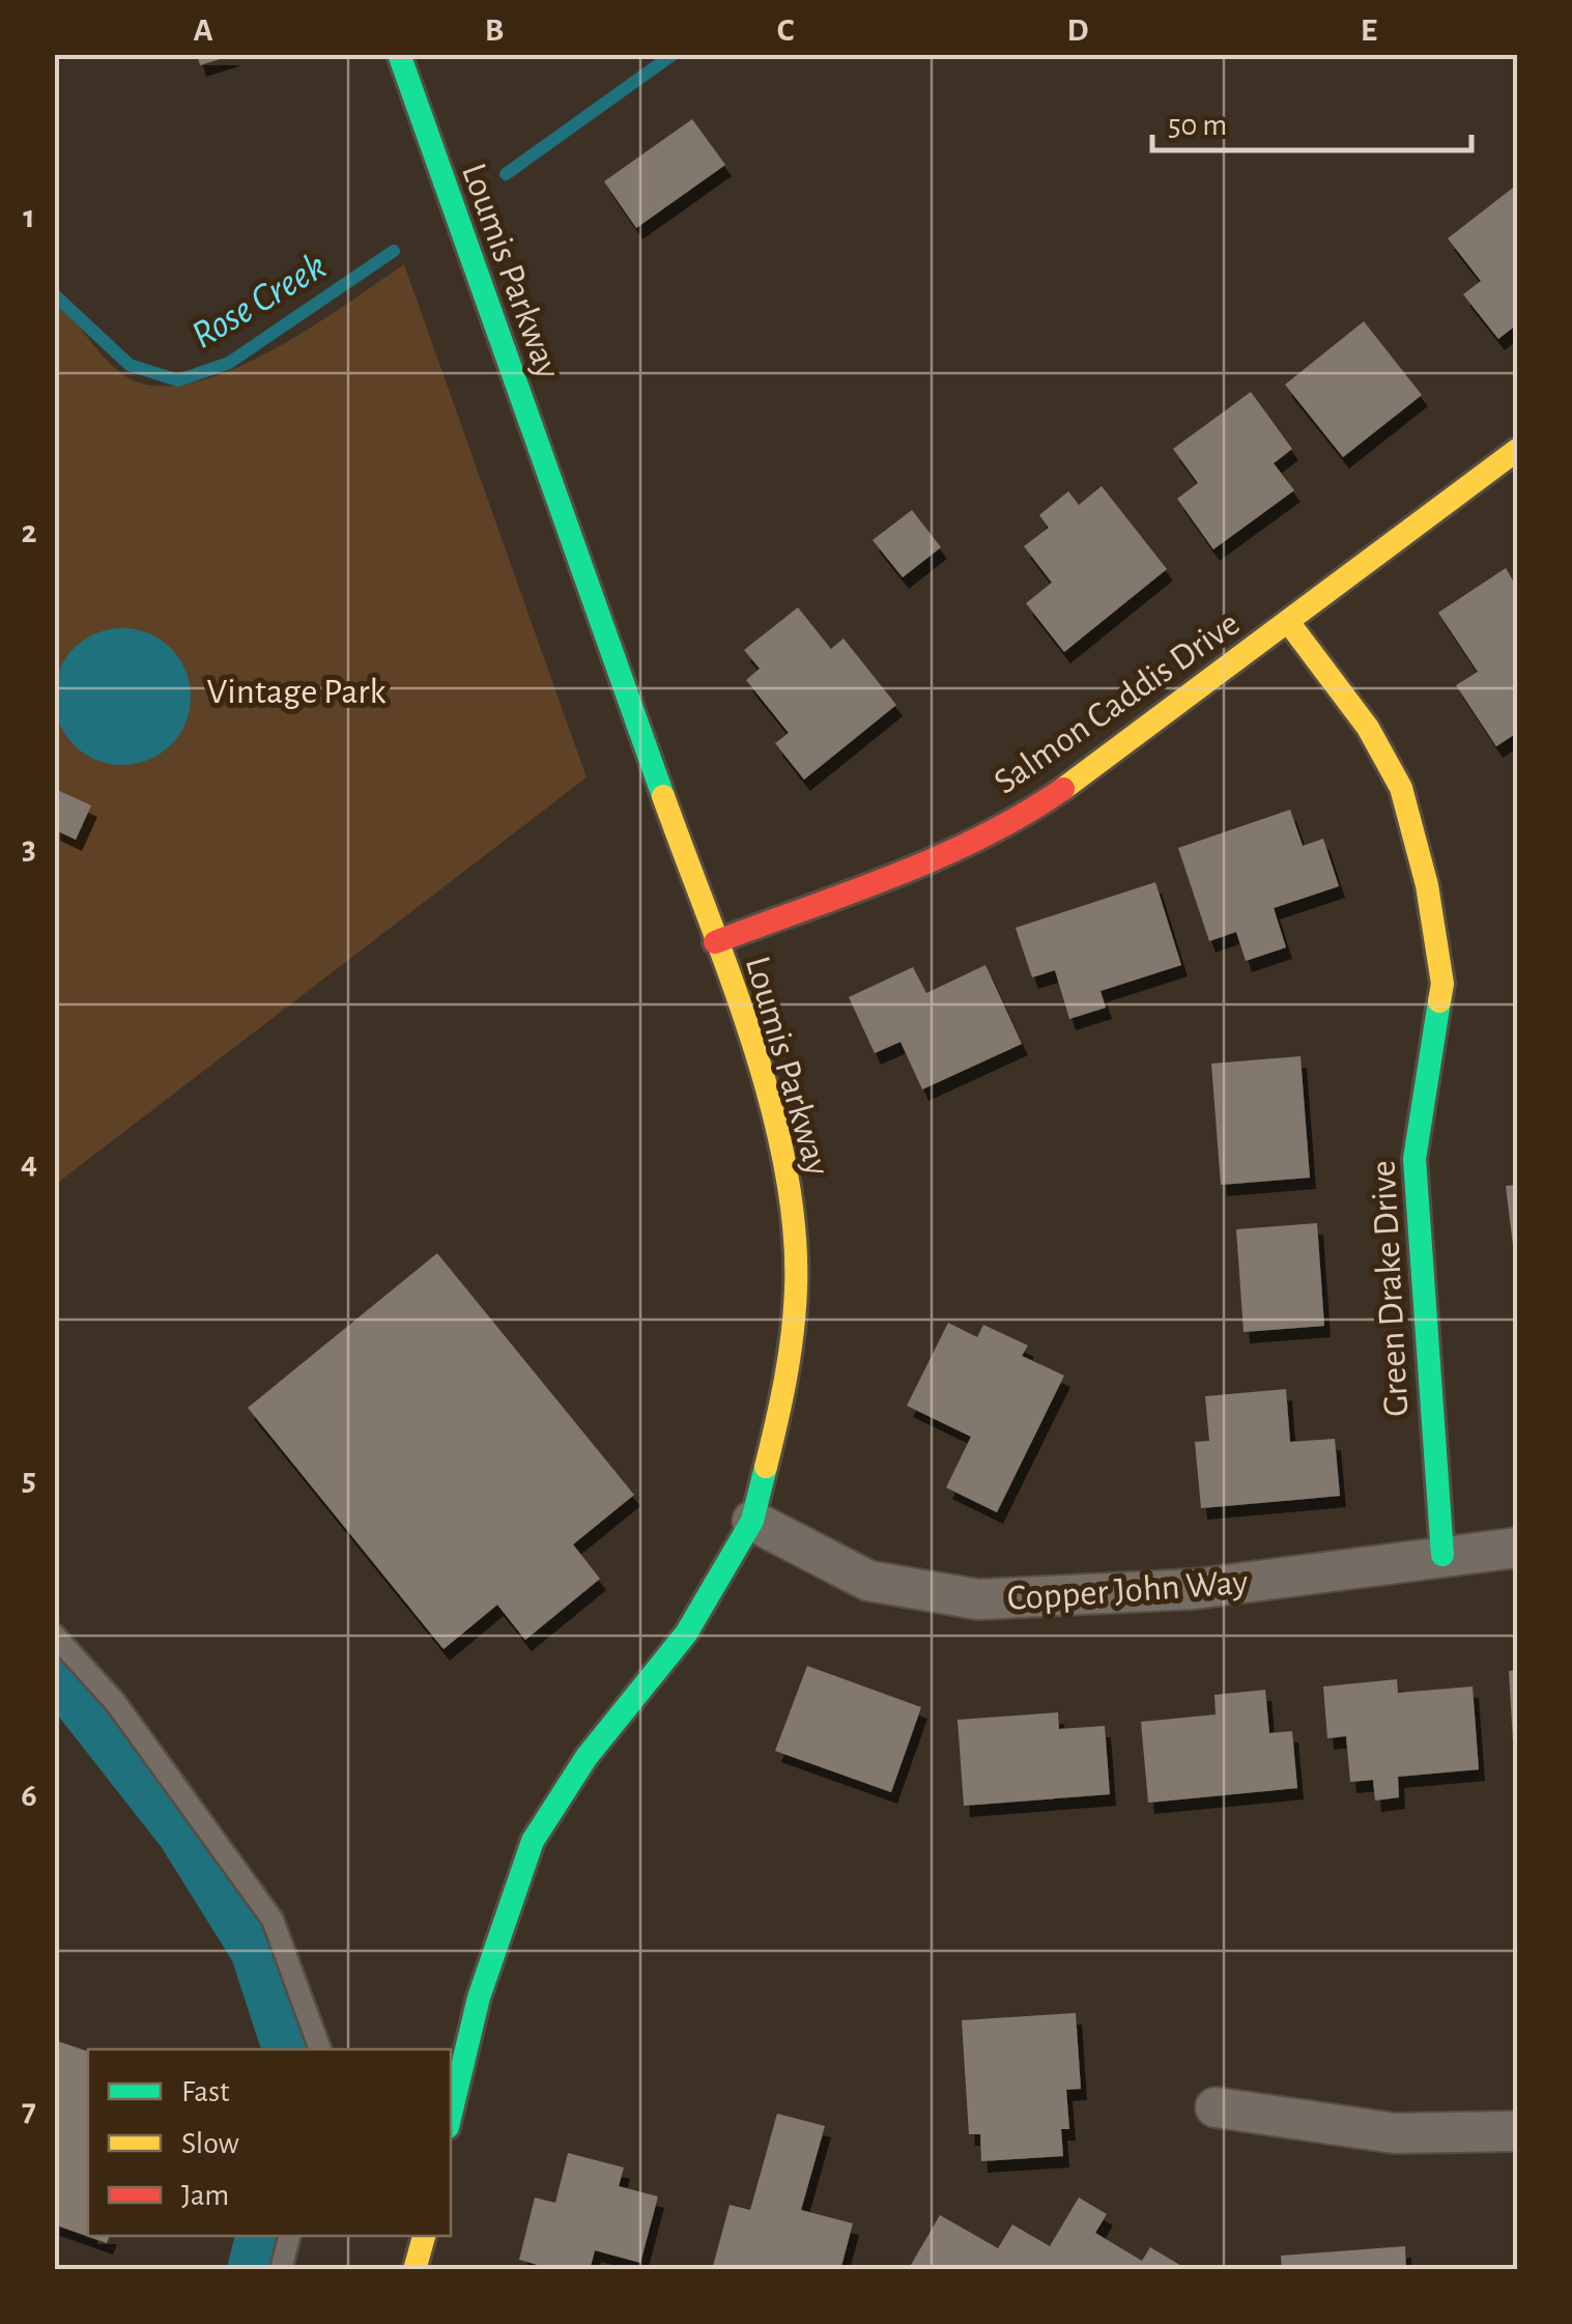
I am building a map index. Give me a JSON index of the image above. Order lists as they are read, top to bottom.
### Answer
{
  "streets": {
    "street": [
      "Loumis Parkway",
      "Salmon Caddis Drive",
      "Green Drake Drive",
      "Copper John Way"
    ]
  },
  "crossings": [
    ["Loumis Parkway", "Salmon Caddis Drive"],
    ["Loumis Parkway", "Copper John Way"],
    ["Salmon Caddis Drive", "Green Drake Drive"],
    ["Green Drake Drive", "Copper John Way"]
  ],
  "water": ["Rose Creek"],
  "parks": ["Vintage Park"],
  "legend": ["Fast", "Slow", "Jam"],
  "scale_bar": "50 m",
  "grid": {
    "columns": [
      "A",
      "B",
      "C",
      "D",
      "E"
    ],
    "rows": [
      "1",
      "2",
      "3",
      "4",
      "5",
      "6",
      "7"
    ]
  }
}
